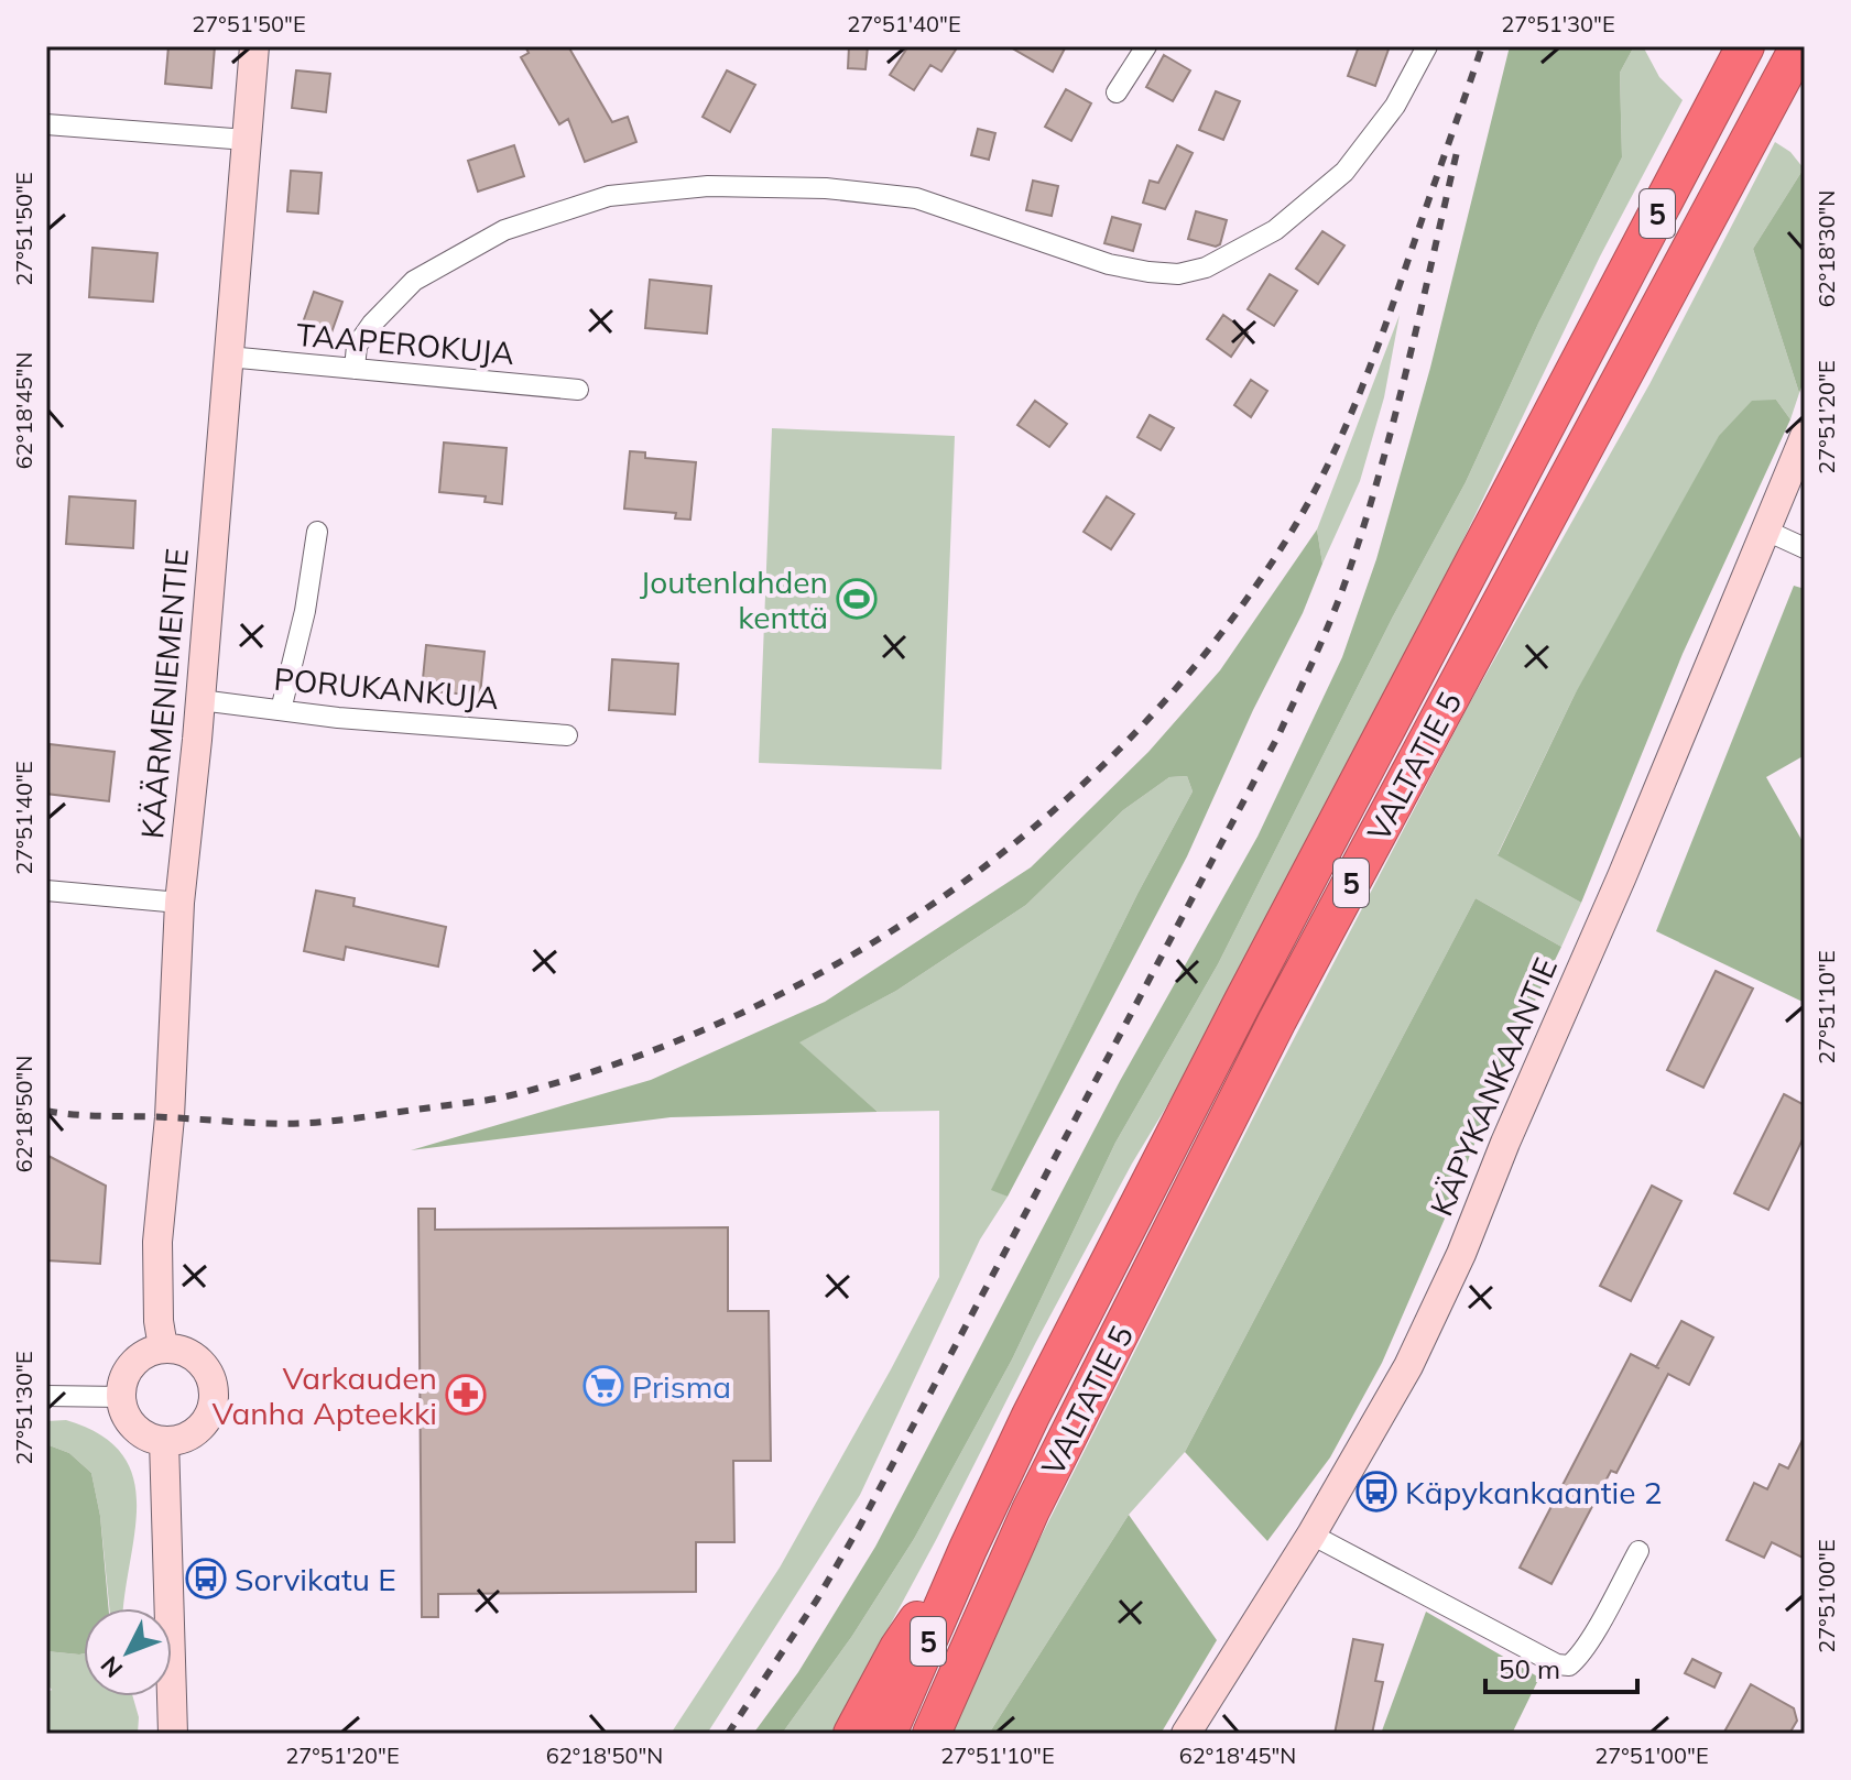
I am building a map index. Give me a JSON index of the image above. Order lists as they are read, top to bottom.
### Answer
{
  "streets": {
    "highway": ["5", "VALTATIE 5"],
    "street": [
      "TAAPEROKUJA",
      "PORUKANKUJA",
      "KÄÄRMENIEMENTIE",
      "KÄPYKANKAANTIE"
    ]
  },
  "crossings": [
    ["TAAPEROKUJA", "KÄÄRMENIEMENTIE"],
    ["PORUKANKUJA", "KÄÄRMENIEMENTIE"]
  ],
  "places": {
    "sports": ["Joutenlahden kenttä"],
    "supermarket": ["Prisma"],
    "pharmacy": ["Varkauden Vanha Apteekki"],
    "bus stop": ["Käpykankaantie 2", "Sorvikatu E"]
  },
  "scale_bar": "50 m",
  "north": "bottom left",
  "coordinates": [
    "27°51'50\"E",
    "27°51'40\"E",
    "27°51'30\"E",
    "62°18'30\"N",
    "62°18'45\"N",
    "27°51'20\"E",
    "27°51'10\"E",
    "62°18'50\"N",
    "27°51'00\"E"
  ]
}
